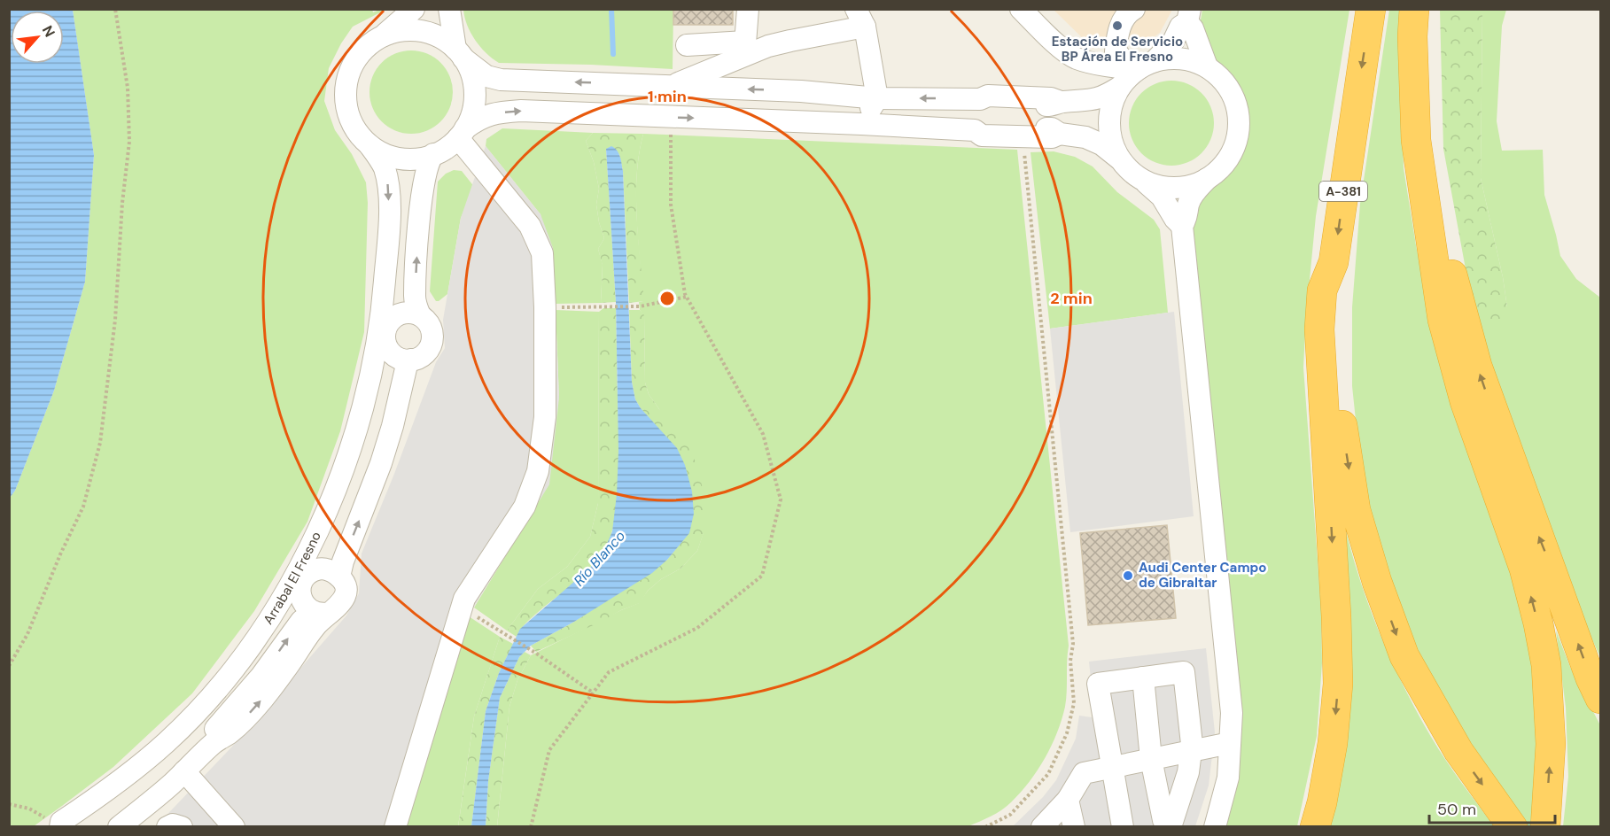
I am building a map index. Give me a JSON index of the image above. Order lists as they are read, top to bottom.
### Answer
{
  "streets": {
    "highway": ["A-381"],
    "street": ["Arrabal El Fresno"]
  },
  "water": ["Río Blanco"],
  "places": ["Estación de Servicio BP Área El Fresno", "Audi Center Campo de Gibraltar"],
  "scale_bar": "50 m",
  "north": "top right",
  "rings": ["1 min", "2 min"]
}
